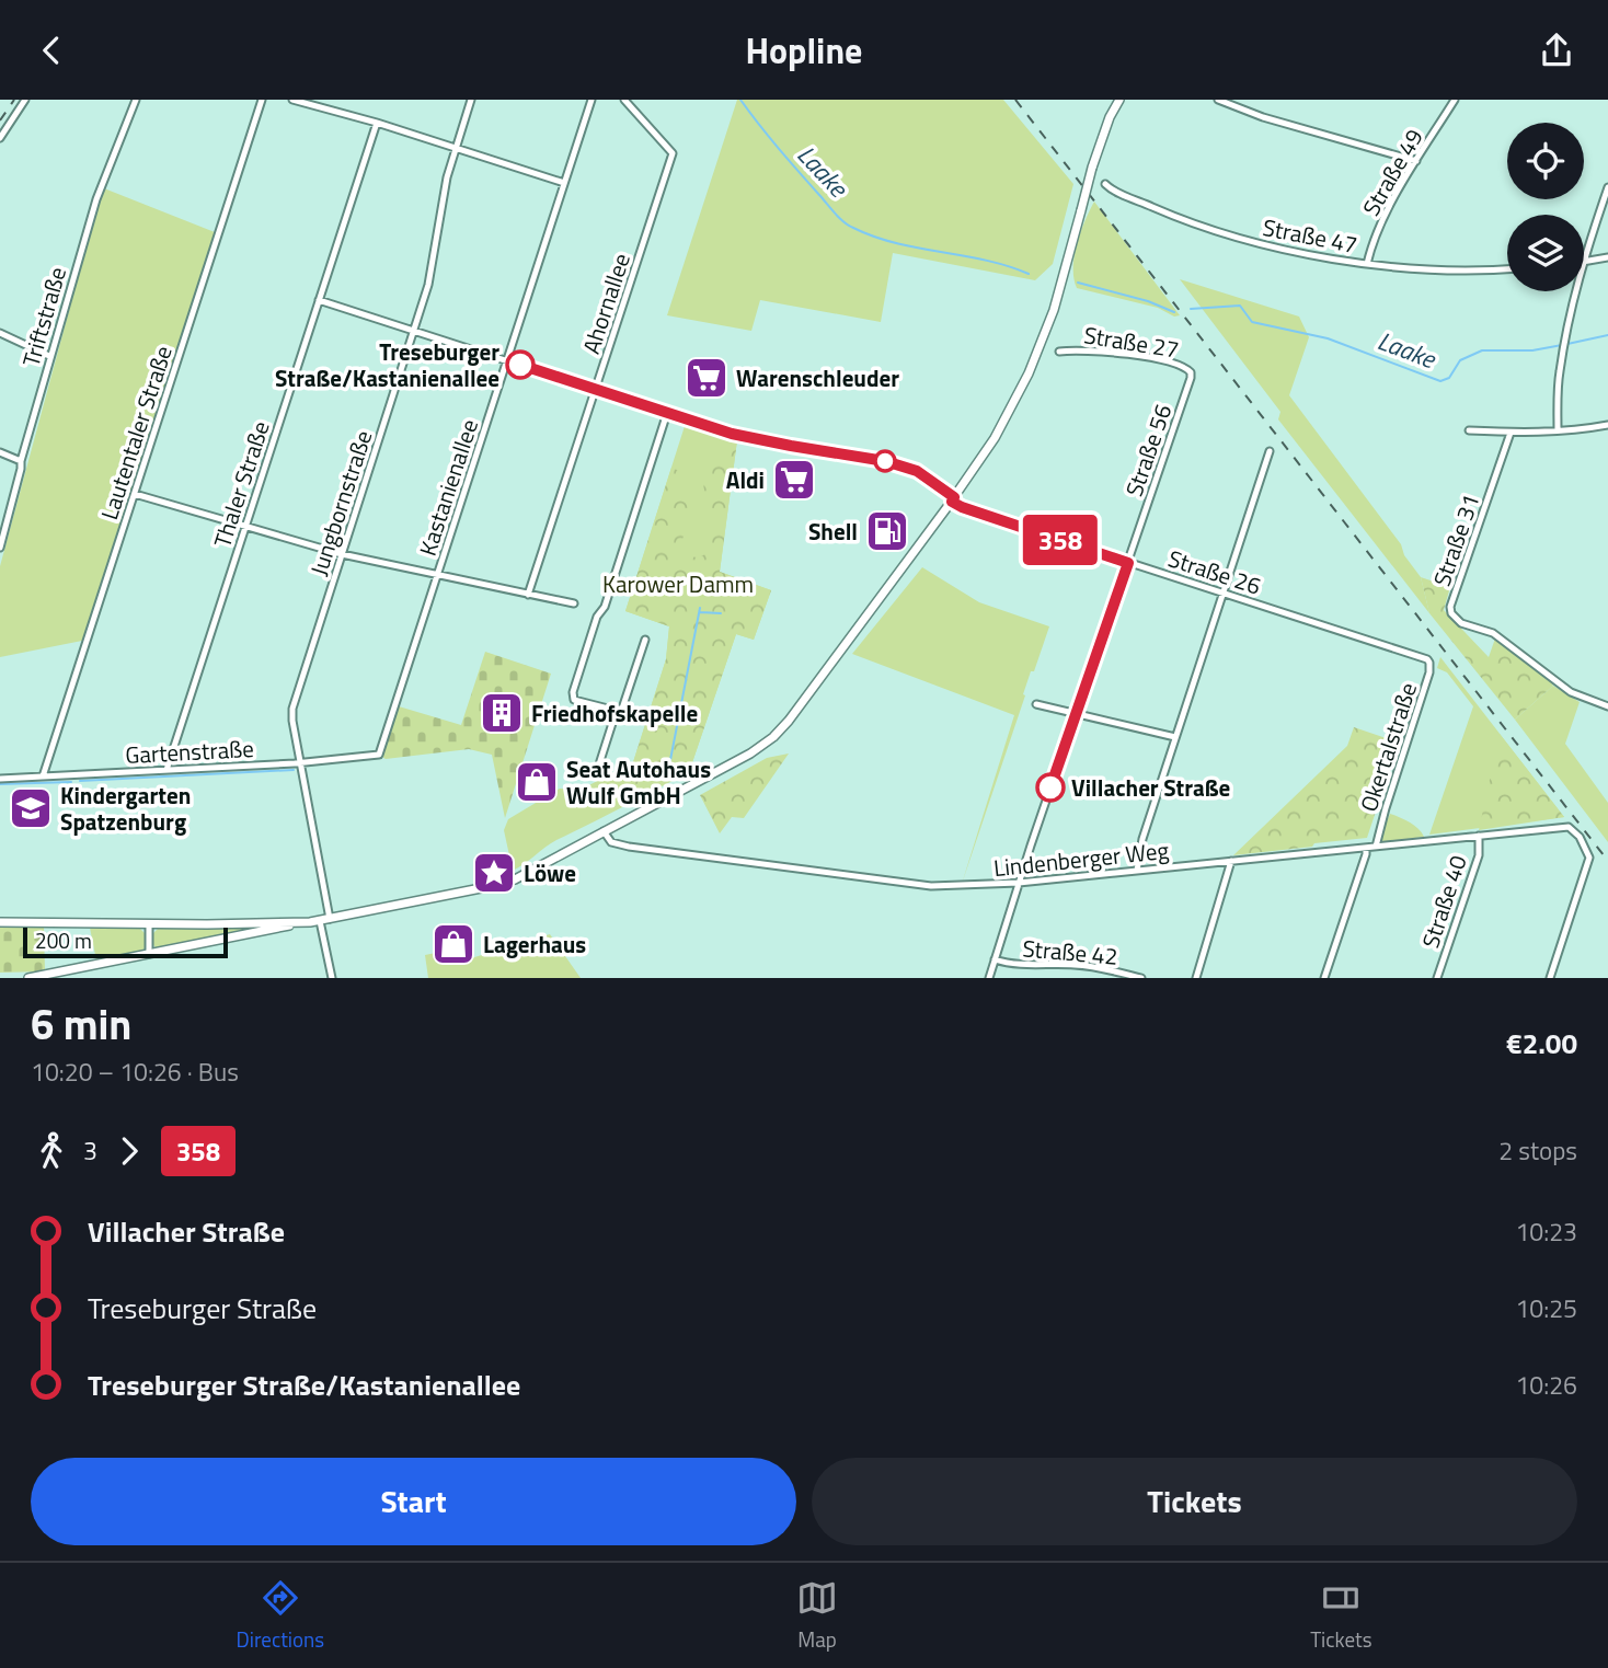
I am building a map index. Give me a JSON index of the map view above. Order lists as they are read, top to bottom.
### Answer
{
  "streets": {
    "street": [
      "Straße 49",
      "Straße 47",
      "Ahornallee",
      "Triftstraße",
      "Straße 27",
      "Lautentaler Straße",
      "Straße 56",
      "Thaler Straße",
      "Kastanienallee",
      "Jungbornstraße",
      "Straße 31",
      "Straße 26",
      "Okertalstraße",
      "Gartenstraße",
      "Lindenberger Weg",
      "Straße 40",
      "Straße 42"
    ]
  },
  "crossings": [
    ["Straße 49", "Straße 47"],
    ["Ahornallee", "Straße 26"],
    ["Straße 27", "Straße 56"],
    ["Lautentaler Straße", "Gartenstraße"],
    ["Straße 56", "Straße 26"],
    ["Straße 56", "Lindenberger Weg"],
    ["Straße 56", "Straße 42"],
    ["Thaler Straße", "Straße 26"],
    ["Thaler Straße", "Gartenstraße"],
    ["Kastanienallee", "Straße 26"],
    ["Kastanienallee", "Gartenstraße"],
    ["Jungbornstraße", "Straße 26"],
    ["Jungbornstraße", "Gartenstraße"],
    ["Straße 26", "Okertalstraße"],
    ["Okertalstraße", "Lindenberger Weg"],
    ["Lindenberger Weg", "Straße 40"]
  ],
  "water": ["Laake"],
  "parks": ["Karower Damm"],
  "places": {
    "other": ["Treseburger Straße/Kastanienallee", "Villacher Straße"],
    "supermarket": ["Warenschleuder", "Aldi"],
    "fuel station": ["Shell"],
    "building": ["Friedhofskapelle"],
    "shop": ["Seat Autohaus Wulf GmbH", "Lagerhaus"],
    "school or university": ["Kindergarten Spatzenburg"],
    "place": ["Löwe"]
  },
  "lines": ["bus line 358"],
  "scale_bar": "200 m",
  "page": {
    "header": "Hopline",
    "on_map": "358",
    "scale": "200 m",
    "heading": ["6 min", "10:20 – 10:26 · Bus", "€2.00"],
    "legs": ["3", "358", "2 stops"],
    "list": [
      {
        "name": "Villacher Straße",
        "value": "10:23"
      },
      {
        "name": "Treseburger Straße",
        "value": "10:25"
      },
      {
        "name": "Treseburger Straße/Kastanienallee",
        "value": "10:26"
      }
    ],
    "buttons": ["Start", "Tickets"],
    "tabs": ["Directions", "Map", "Tickets"]
  }
}
